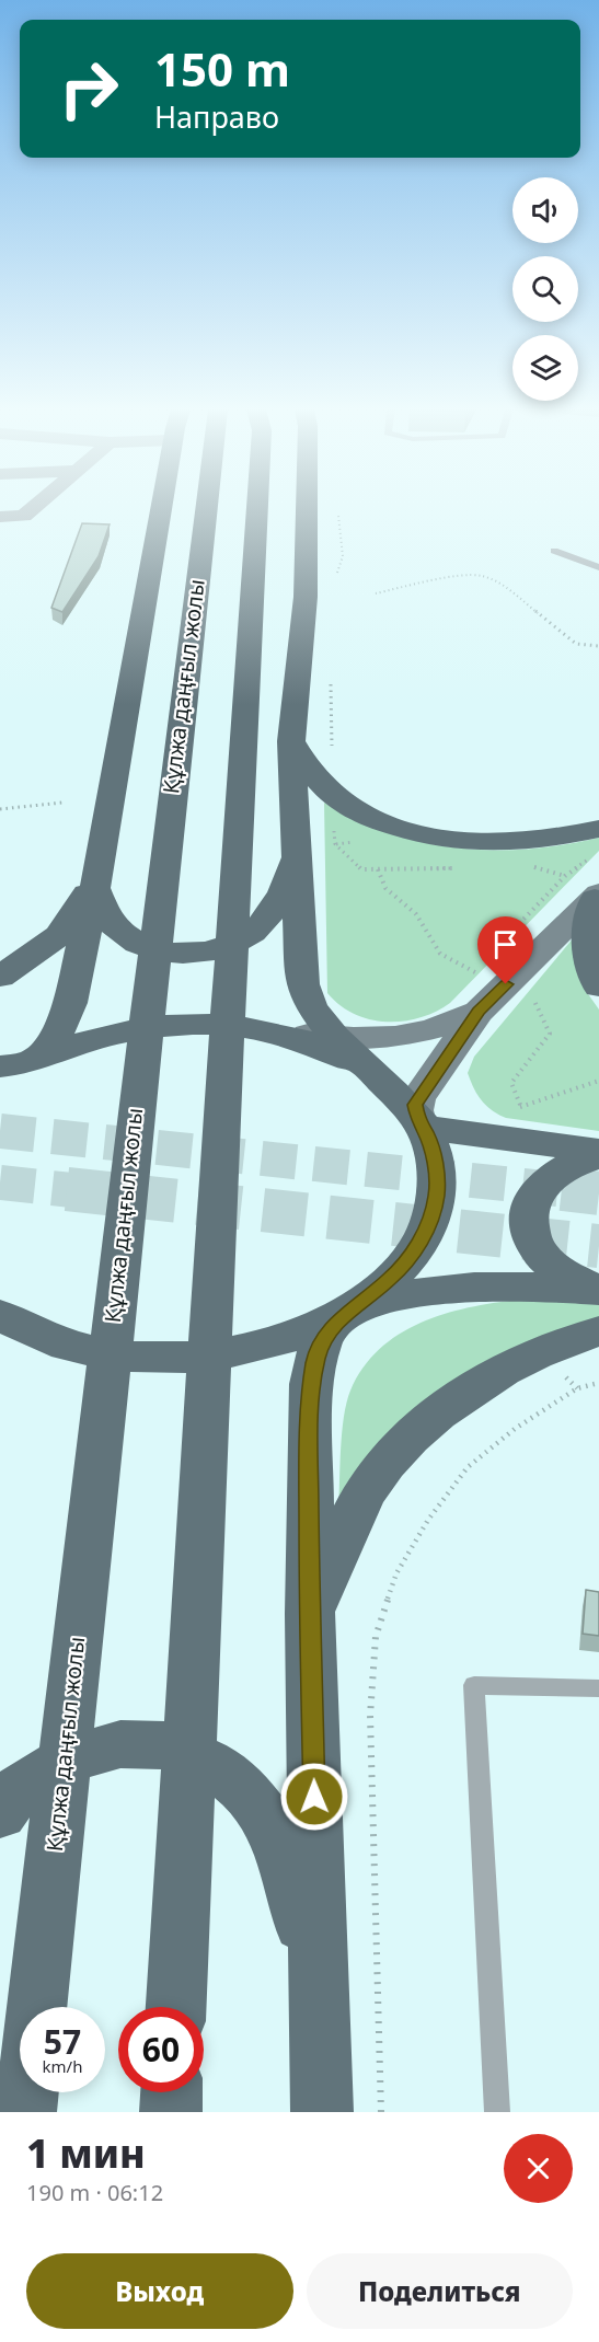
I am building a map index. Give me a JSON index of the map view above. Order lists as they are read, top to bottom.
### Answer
{
  "streets": {
    "main road": ["Құлжа даңғыл жолы"]
  },
  "page": {
    "turn": ["150 m", "Направо"],
    "speed": "57 km/h",
    "limit": "60",
    "heading": ["1 мин", "190 m · 06:12"],
    "buttons": ["Выход", "Поделиться"]
  }
}
